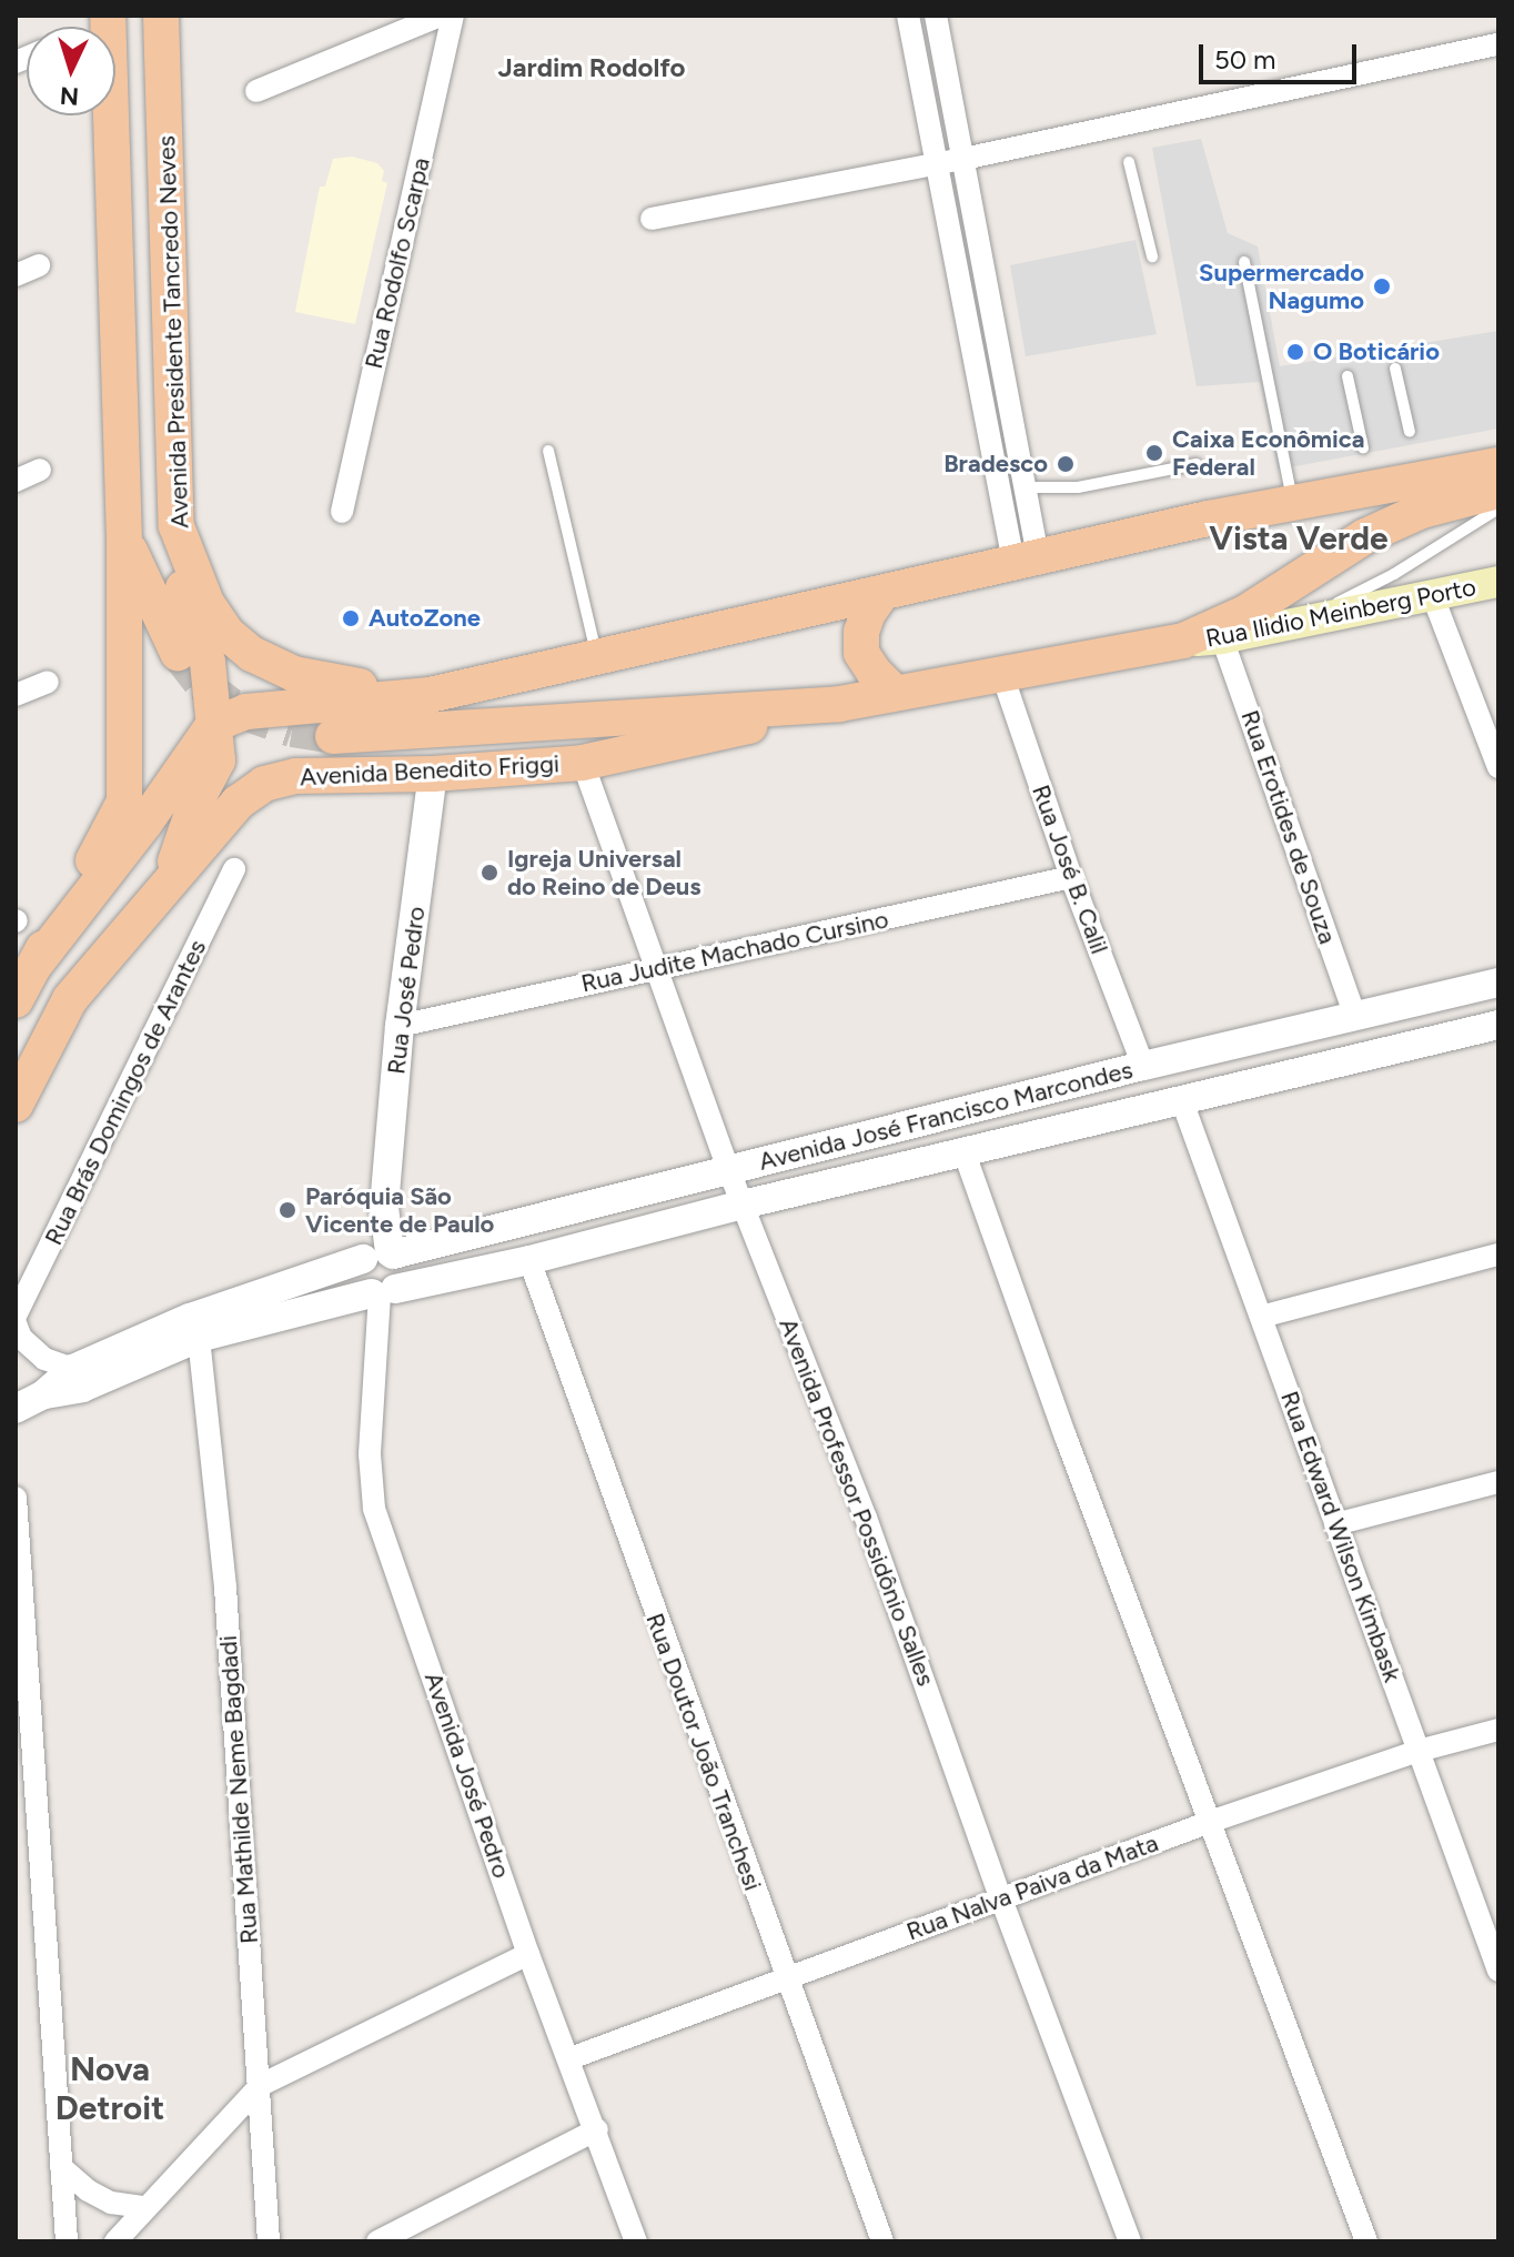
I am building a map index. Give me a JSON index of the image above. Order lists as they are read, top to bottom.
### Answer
{
  "streets": {
    "main road": ["Avenida Presidente Tancredo Neves", "Rua Ilidio Meinberg Porto", "Avenida Benedito Friggi"],
    "street": [
      "Rua Rodolfo Scarpa",
      "Rua Erotides de Souza",
      "Rua José B. Calil",
      "Rua Judite Machado Cursino",
      "Rua José Pedro",
      "Rua Brás Domingos de Arantes",
      "Avenida José Francisco Marcondes",
      "Avenida Professor Possidônio Salles",
      "Rua Edward Wilson Kimbask",
      "Rua Doutor João Tranchesi",
      "Avenida José Pedro",
      "Rua Mathilde Neme Bagdadi",
      "Rua Nalva Paiva da Mata"
    ]
  },
  "crossings": [
    ["Rua Ilidio Meinberg Porto", "Avenida Benedito Friggi"],
    ["Rua Ilidio Meinberg Porto", "Rua Erotides de Souza"],
    ["Avenida Benedito Friggi", "Rua José B. Calil"],
    ["Avenida Benedito Friggi", "Rua José Pedro"],
    ["Avenida Benedito Friggi", "Avenida Professor Possidônio Salles"],
    ["Rua Erotides de Souza", "Avenida José Francisco Marcondes"],
    ["Rua José B. Calil", "Rua Judite Machado Cursino"],
    ["Rua José B. Calil", "Avenida José Francisco Marcondes"],
    ["Rua Judite Machado Cursino", "Rua José Pedro"],
    ["Rua Judite Machado Cursino", "Avenida Professor Possidônio Salles"],
    ["Rua José Pedro", "Avenida José Francisco Marcondes"],
    ["Avenida José Francisco Marcondes", "Avenida Professor Possidônio Salles"],
    ["Avenida José Francisco Marcondes", "Rua Edward Wilson Kimbask"],
    ["Avenida José Francisco Marcondes", "Rua Doutor João Tranchesi"],
    ["Avenida José Francisco Marcondes", "Avenida José Pedro"],
    ["Avenida José Francisco Marcondes", "Rua Mathilde Neme Bagdadi"],
    ["Avenida Professor Possidônio Salles", "Rua Nalva Paiva da Mata"],
    ["Rua Edward Wilson Kimbask", "Rua Nalva Paiva da Mata"],
    ["Rua Doutor João Tranchesi", "Rua Nalva Paiva da Mata"],
    ["Avenida José Pedro", "Rua Nalva Paiva da Mata"]
  ],
  "districts": ["Jardim Rodolfo", "Vista Verde", "Nova Detroit"],
  "places": [
    "Supermercado Nagumo",
    "O Boticário",
    "Caixa Econômica Federal",
    "Bradesco",
    "AutoZone",
    "Igreja Universal do Reino de Deus",
    "Paróquia São Vicente de Paulo"
  ],
  "scale_bar": "50 m",
  "north": "bottom"
}
